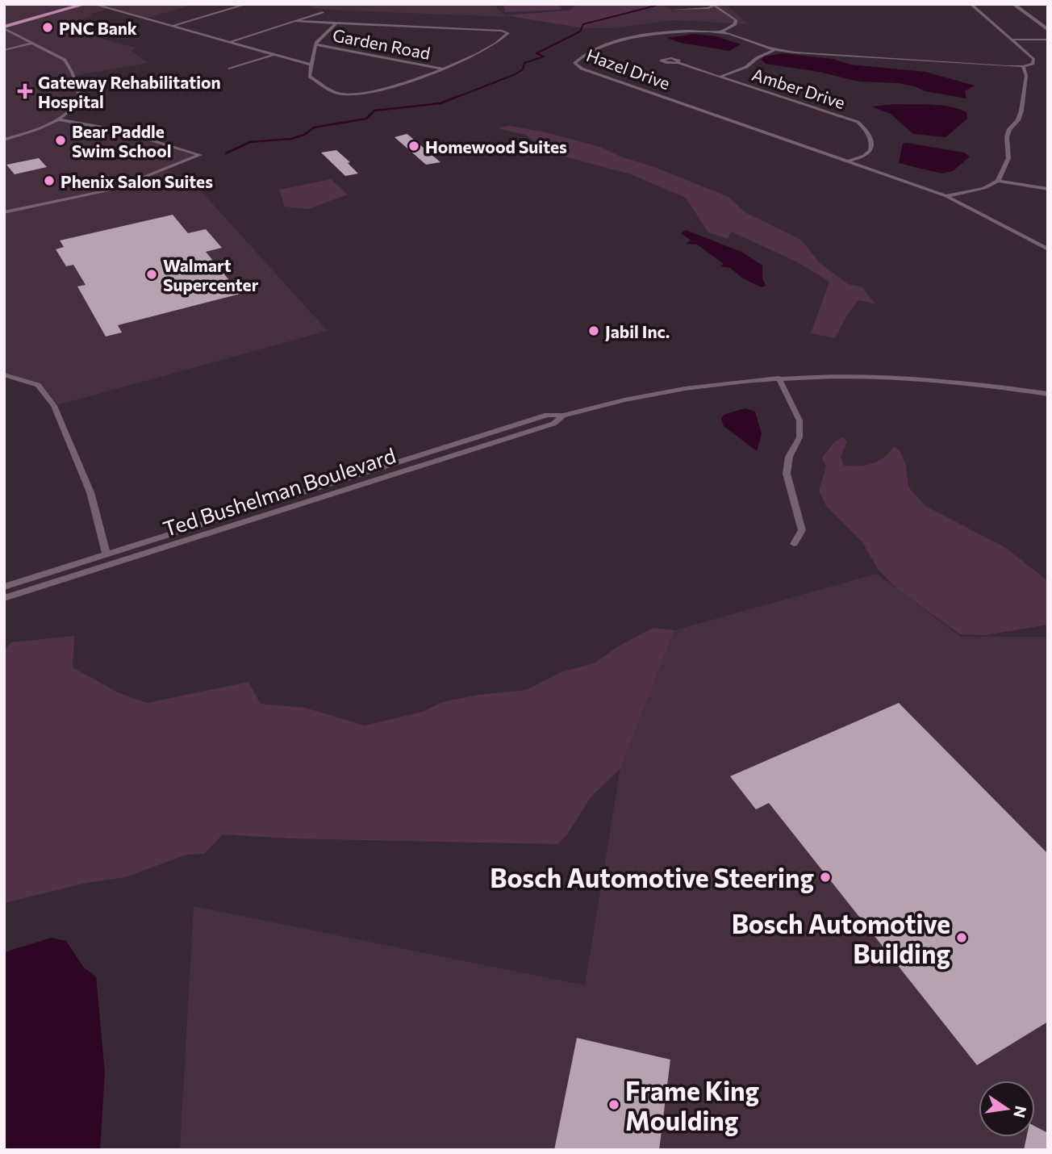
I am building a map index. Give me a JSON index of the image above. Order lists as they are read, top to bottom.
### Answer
{
  "streets": {
    "street": [
      "Garden Road",
      "Hazel Drive",
      "Amber Drive",
      "Ted Bushelman Boulevard"
    ]
  },
  "crossings": [
    ["Hazel Drive", "Amber Drive"]
  ],
  "places": {
    "other": [
      "PNC Bank",
      "Bear Paddle Swim School",
      "Homewood Suites",
      "Phenix Salon Suites",
      "Walmart Supercenter",
      "Jabil Inc.",
      "Bosch Automotive Steering",
      "Bosch Automotive Building",
      "Frame King Moulding"
    ],
    "health": ["Gateway Rehabilitation Hospital"]
  },
  "north": "right"
}
